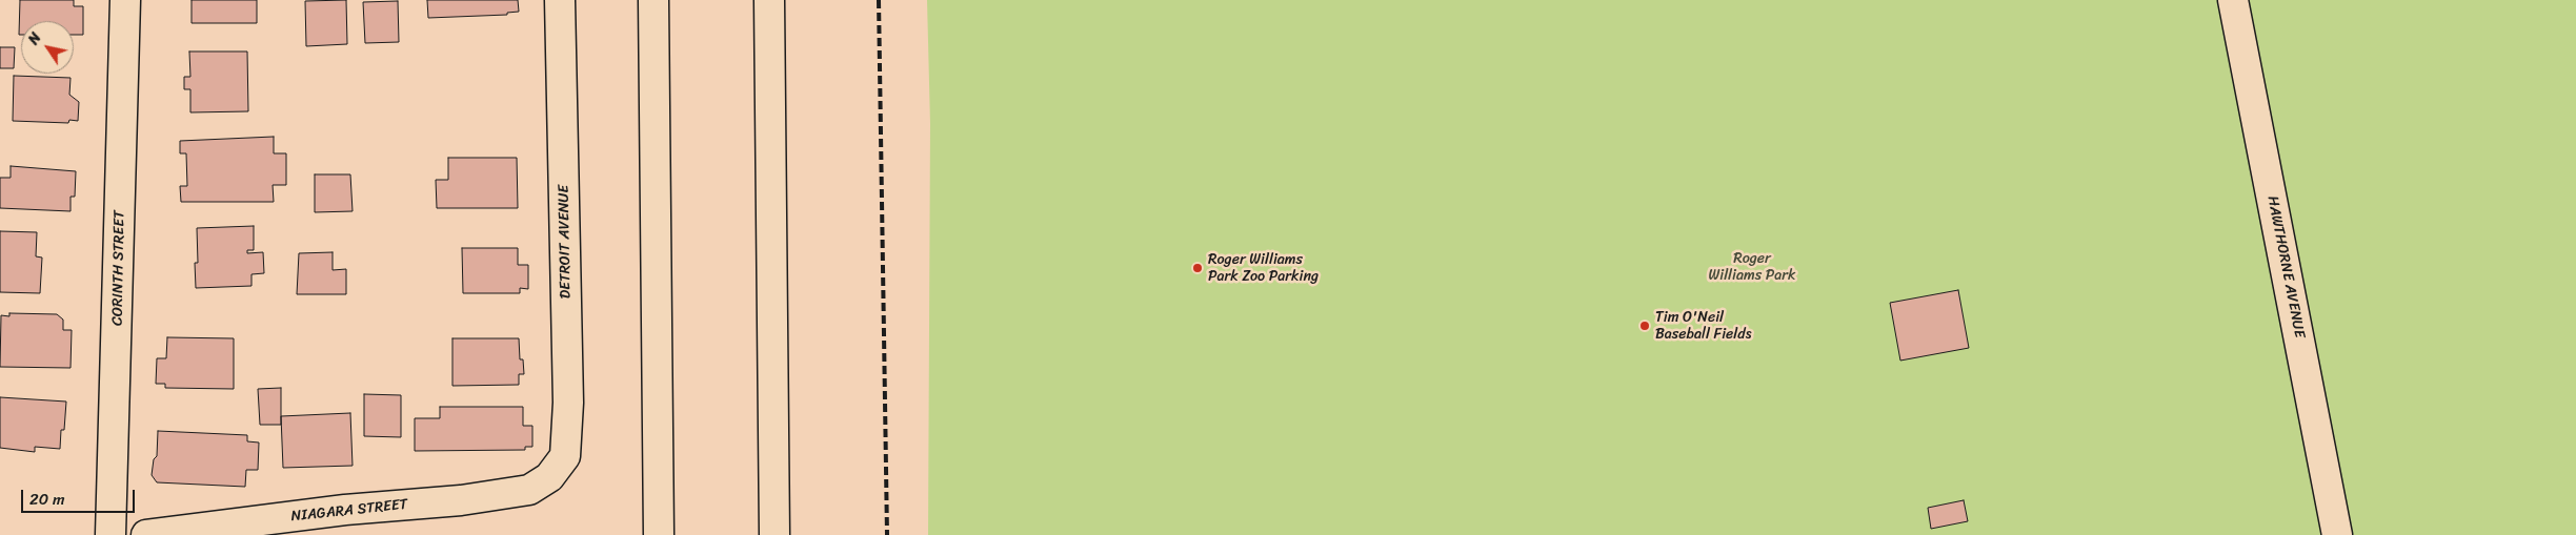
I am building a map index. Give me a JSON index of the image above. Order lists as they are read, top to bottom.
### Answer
{
  "streets": {
    "main road": [
      "DETROIT AVENUE",
      "HAWTHORNE AVENUE",
      "CORINTH STREET",
      "NIAGARA STREET"
    ]
  },
  "crossings": [
    ["DETROIT AVENUE", "NIAGARA STREET"]
  ],
  "parks": ["Roger Williams Park"],
  "places": ["Roger Williams Park Zoo Parking", "Tim O'Neil Baseball Fields"],
  "scale_bar": "20 m",
  "north": "top left"
}
